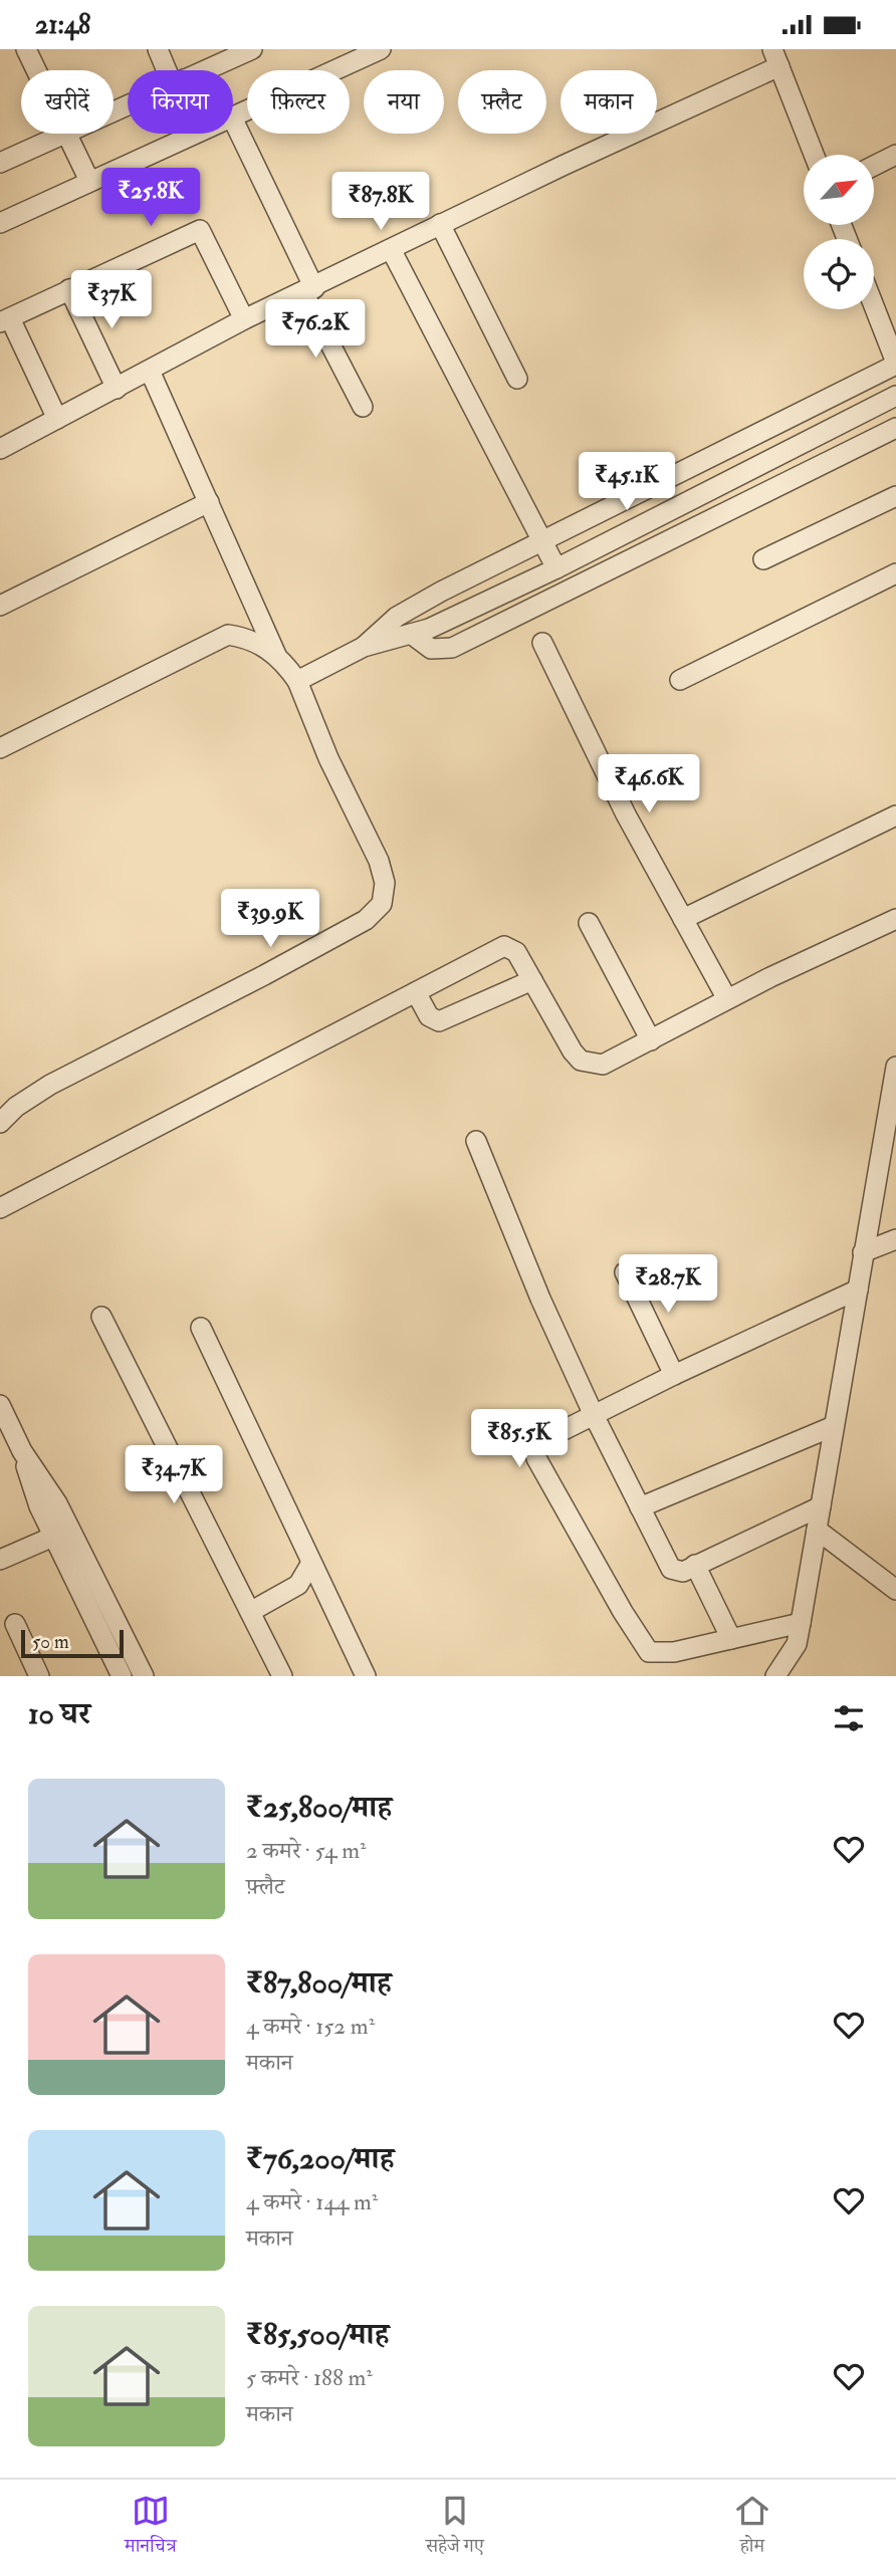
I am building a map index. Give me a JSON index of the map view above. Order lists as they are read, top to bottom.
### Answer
{
  "scale_bar": "50 m",
  "north": "top right",
  "page": {
    "status": "21:48",
    "chip": [
      "खरीदें",
      "किराया",
      "फ़िल्टर",
      "नया",
      "फ़्लैट",
      "मकान"
    ],
    "price": [
      "₹25.8K",
      "₹87.8K",
      "₹37K",
      "₹76.2K",
      "₹45.1K",
      "₹46.6K",
      "₹39.9K",
      "₹28.7K",
      "₹85.5K",
      "₹34.7K"
    ],
    "scale": "50 m",
    "heading": "10 घर",
    "list": [
      {
        "name": "₹25,800/माह",
        "note": "2 कमरे · 54 m² · फ़्लैट"
      },
      {
        "name": "₹87,800/माह",
        "note": "4 कमरे · 152 m² · मकान"
      },
      {
        "name": "₹76,200/माह",
        "note": "4 कमरे · 144 m² · मकान"
      },
      {
        "name": "₹85,500/माह",
        "note": "5 कमरे · 188 m² · मकान"
      }
    ],
    "tabs": ["मानचित्र", "सहेजे गए", "होम"]
  }
}
